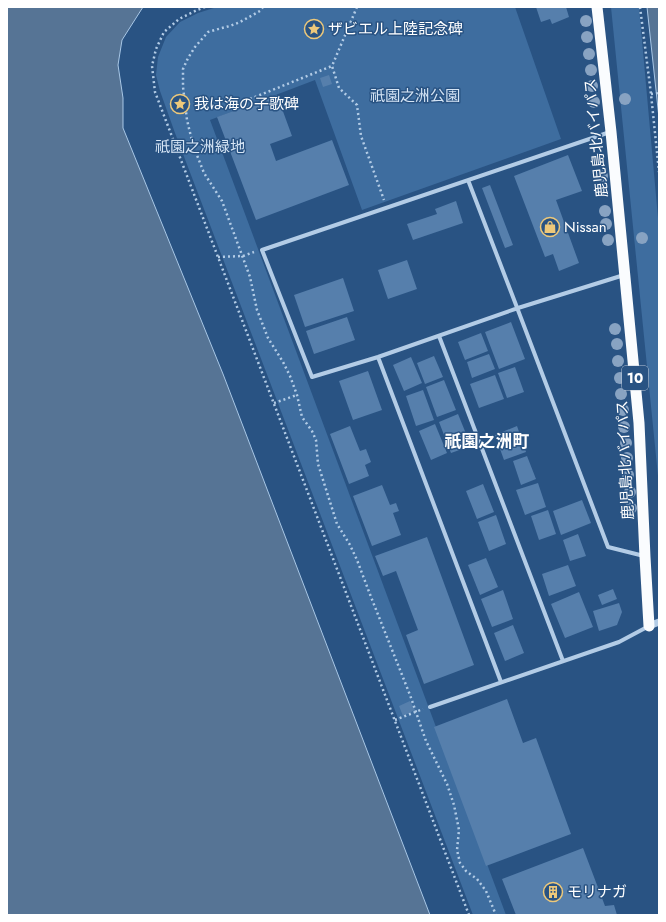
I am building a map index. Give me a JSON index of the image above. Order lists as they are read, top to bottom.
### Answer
{
  "streets": {
    "highway": ["鹿児島北バイパス", "10"]
  },
  "districts": ["祇園之洲町"],
  "parks": ["祇園之洲公園", "祇園之洲緑地"],
  "places": {
    "place": ["ザビエル上陸記念碑", "我は海の子歌碑"],
    "shop": ["Nissan"],
    "building": ["モリナガ"]
  }
}
